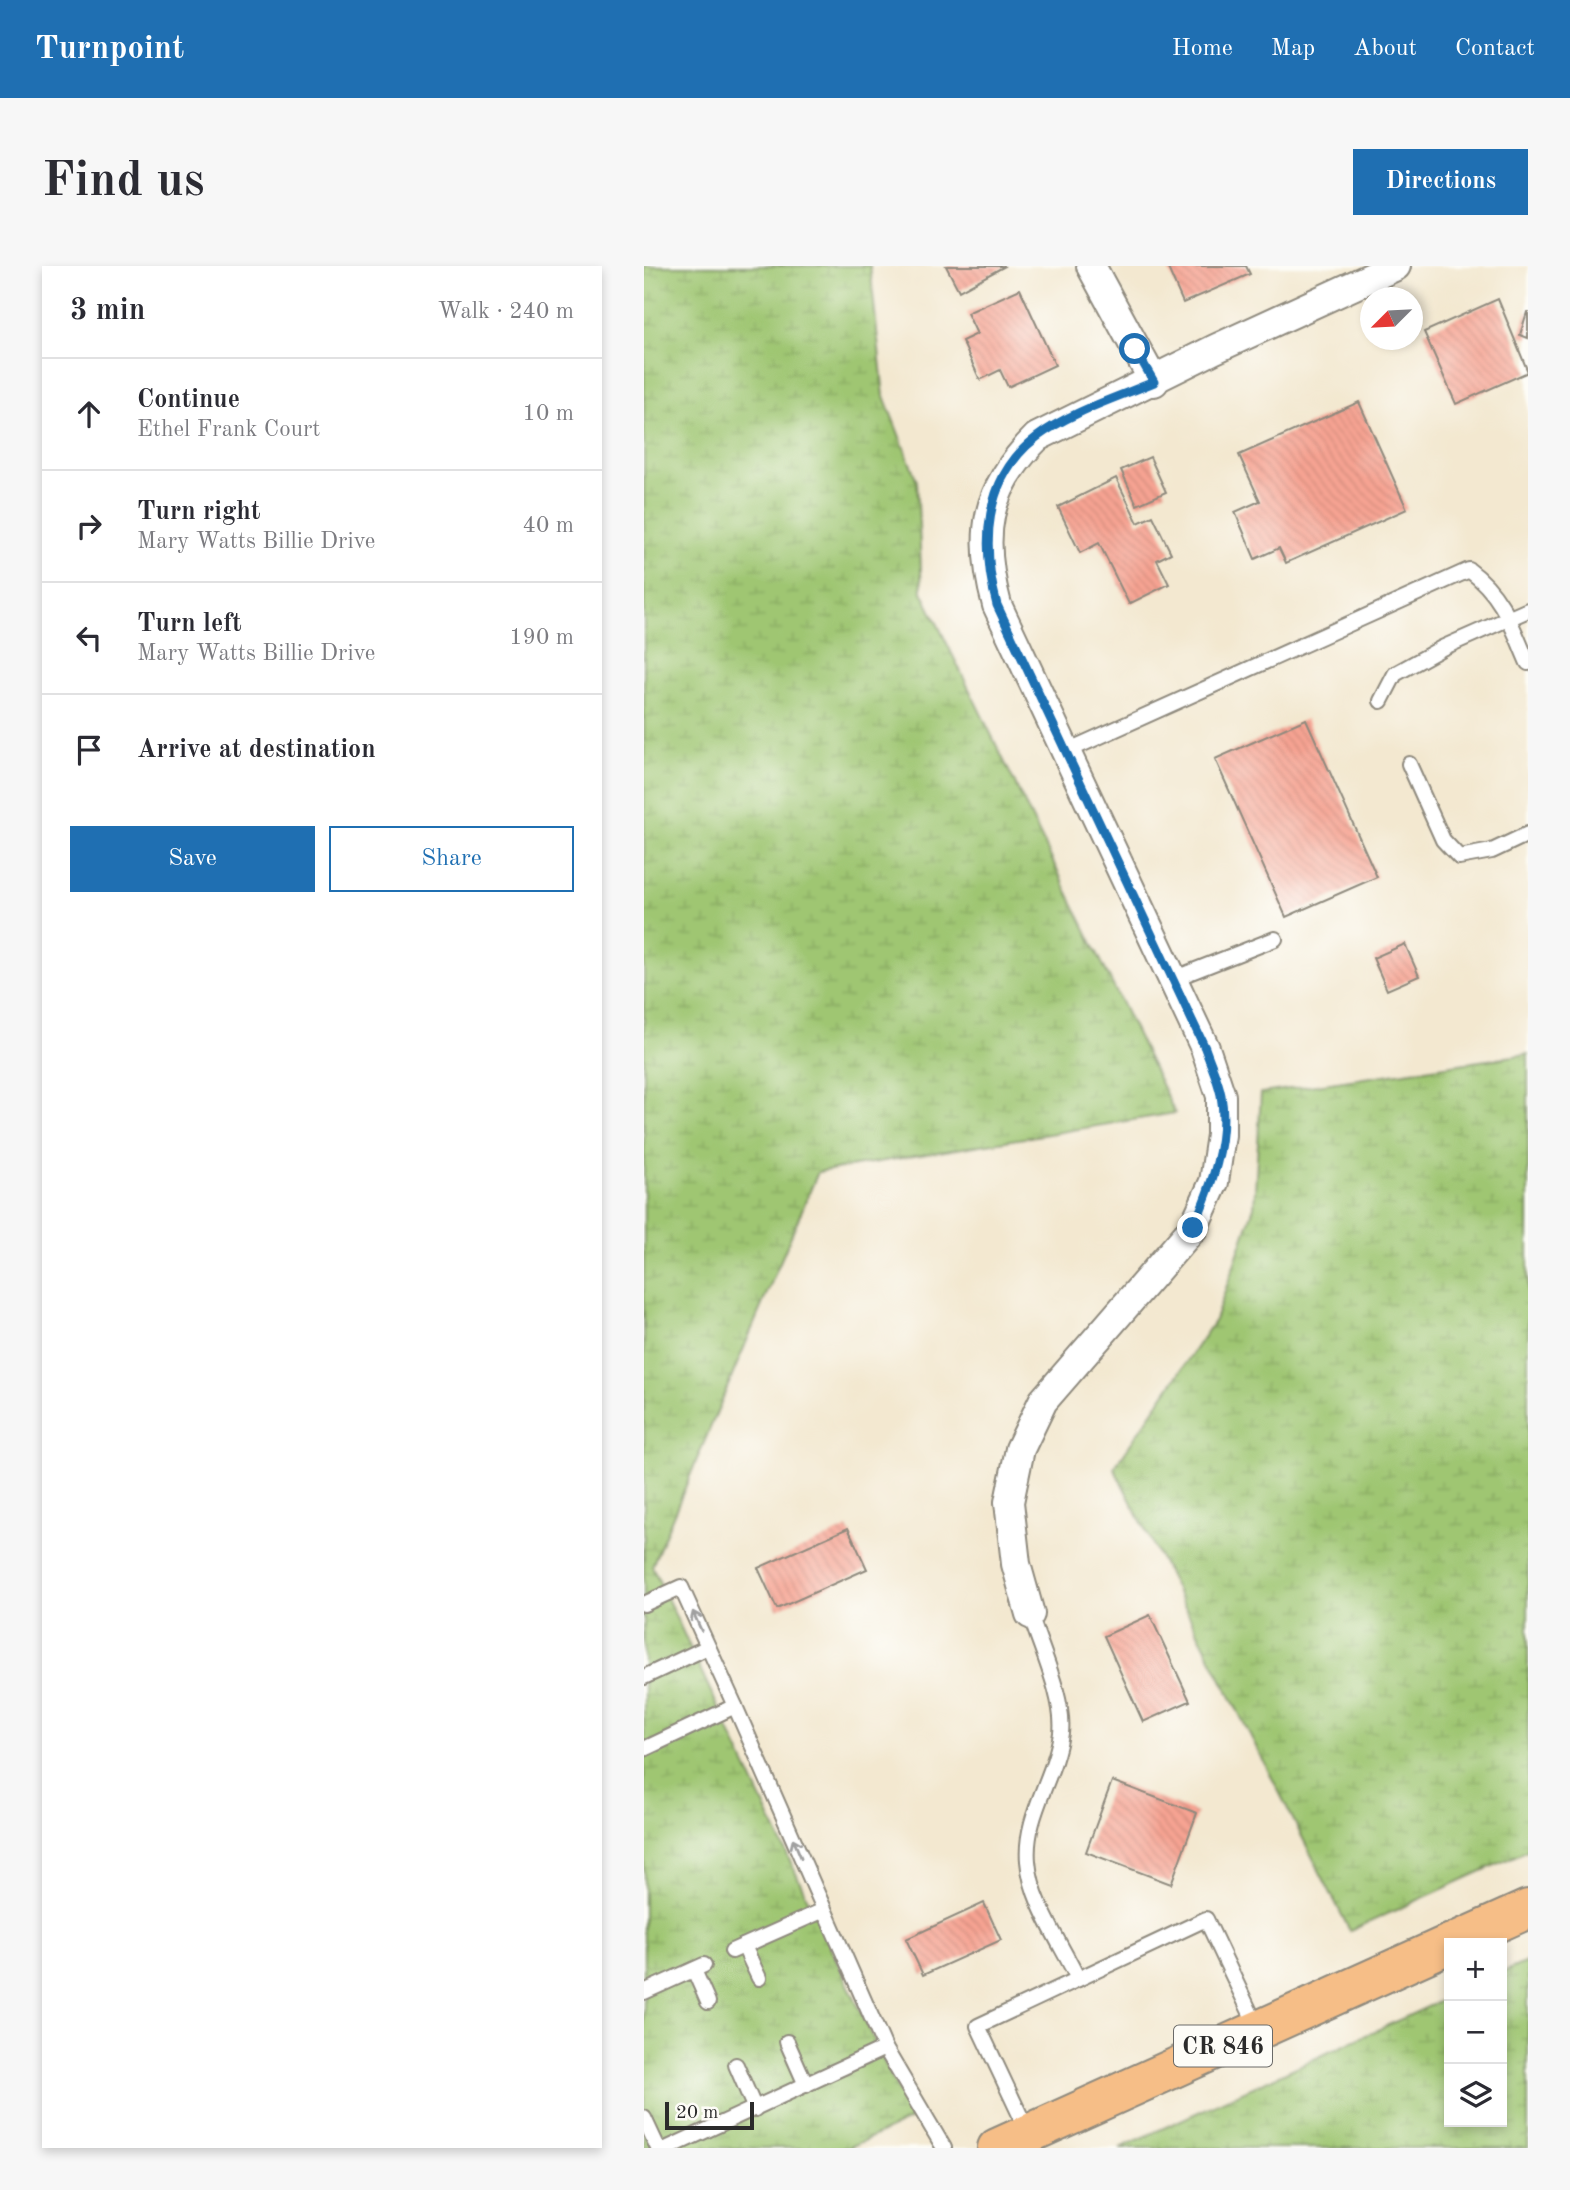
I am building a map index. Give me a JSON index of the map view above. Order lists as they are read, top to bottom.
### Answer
{
  "streets": {
    "main road": ["CR 846"]
  },
  "scale_bar": "20 m",
  "north": "bottom left",
  "page": {
    "header": "Turnpoint",
    "nav": [
      "Home",
      "Map",
      "About",
      "Contact"
    ],
    "buttons": [
      "Directions",
      ["Save", "Share"]
    ],
    "title": "Find us",
    "heading": ["3 min", "Walk · 240 m"],
    "list": [
      ["Continue", "Ethel Frank Court", "10 m"],
      ["Turn right", "Mary Watts Billie Drive", "40 m"],
      ["Turn left", "Mary Watts Billie Drive", "190 m"],
      "Arrive at destination"
    ],
    "map_buttons": ["+", "−"],
    "scale": "20 m"
  }
}
